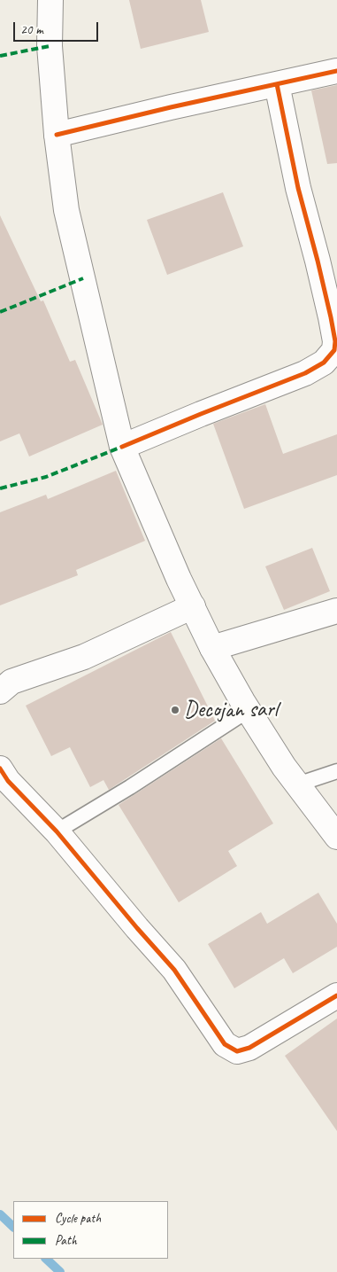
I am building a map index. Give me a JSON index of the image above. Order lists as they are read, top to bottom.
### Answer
{
  "places": ["Decojan sarl"],
  "legend": ["Cycle path", "Path"],
  "scale_bar": "20 m"
}
